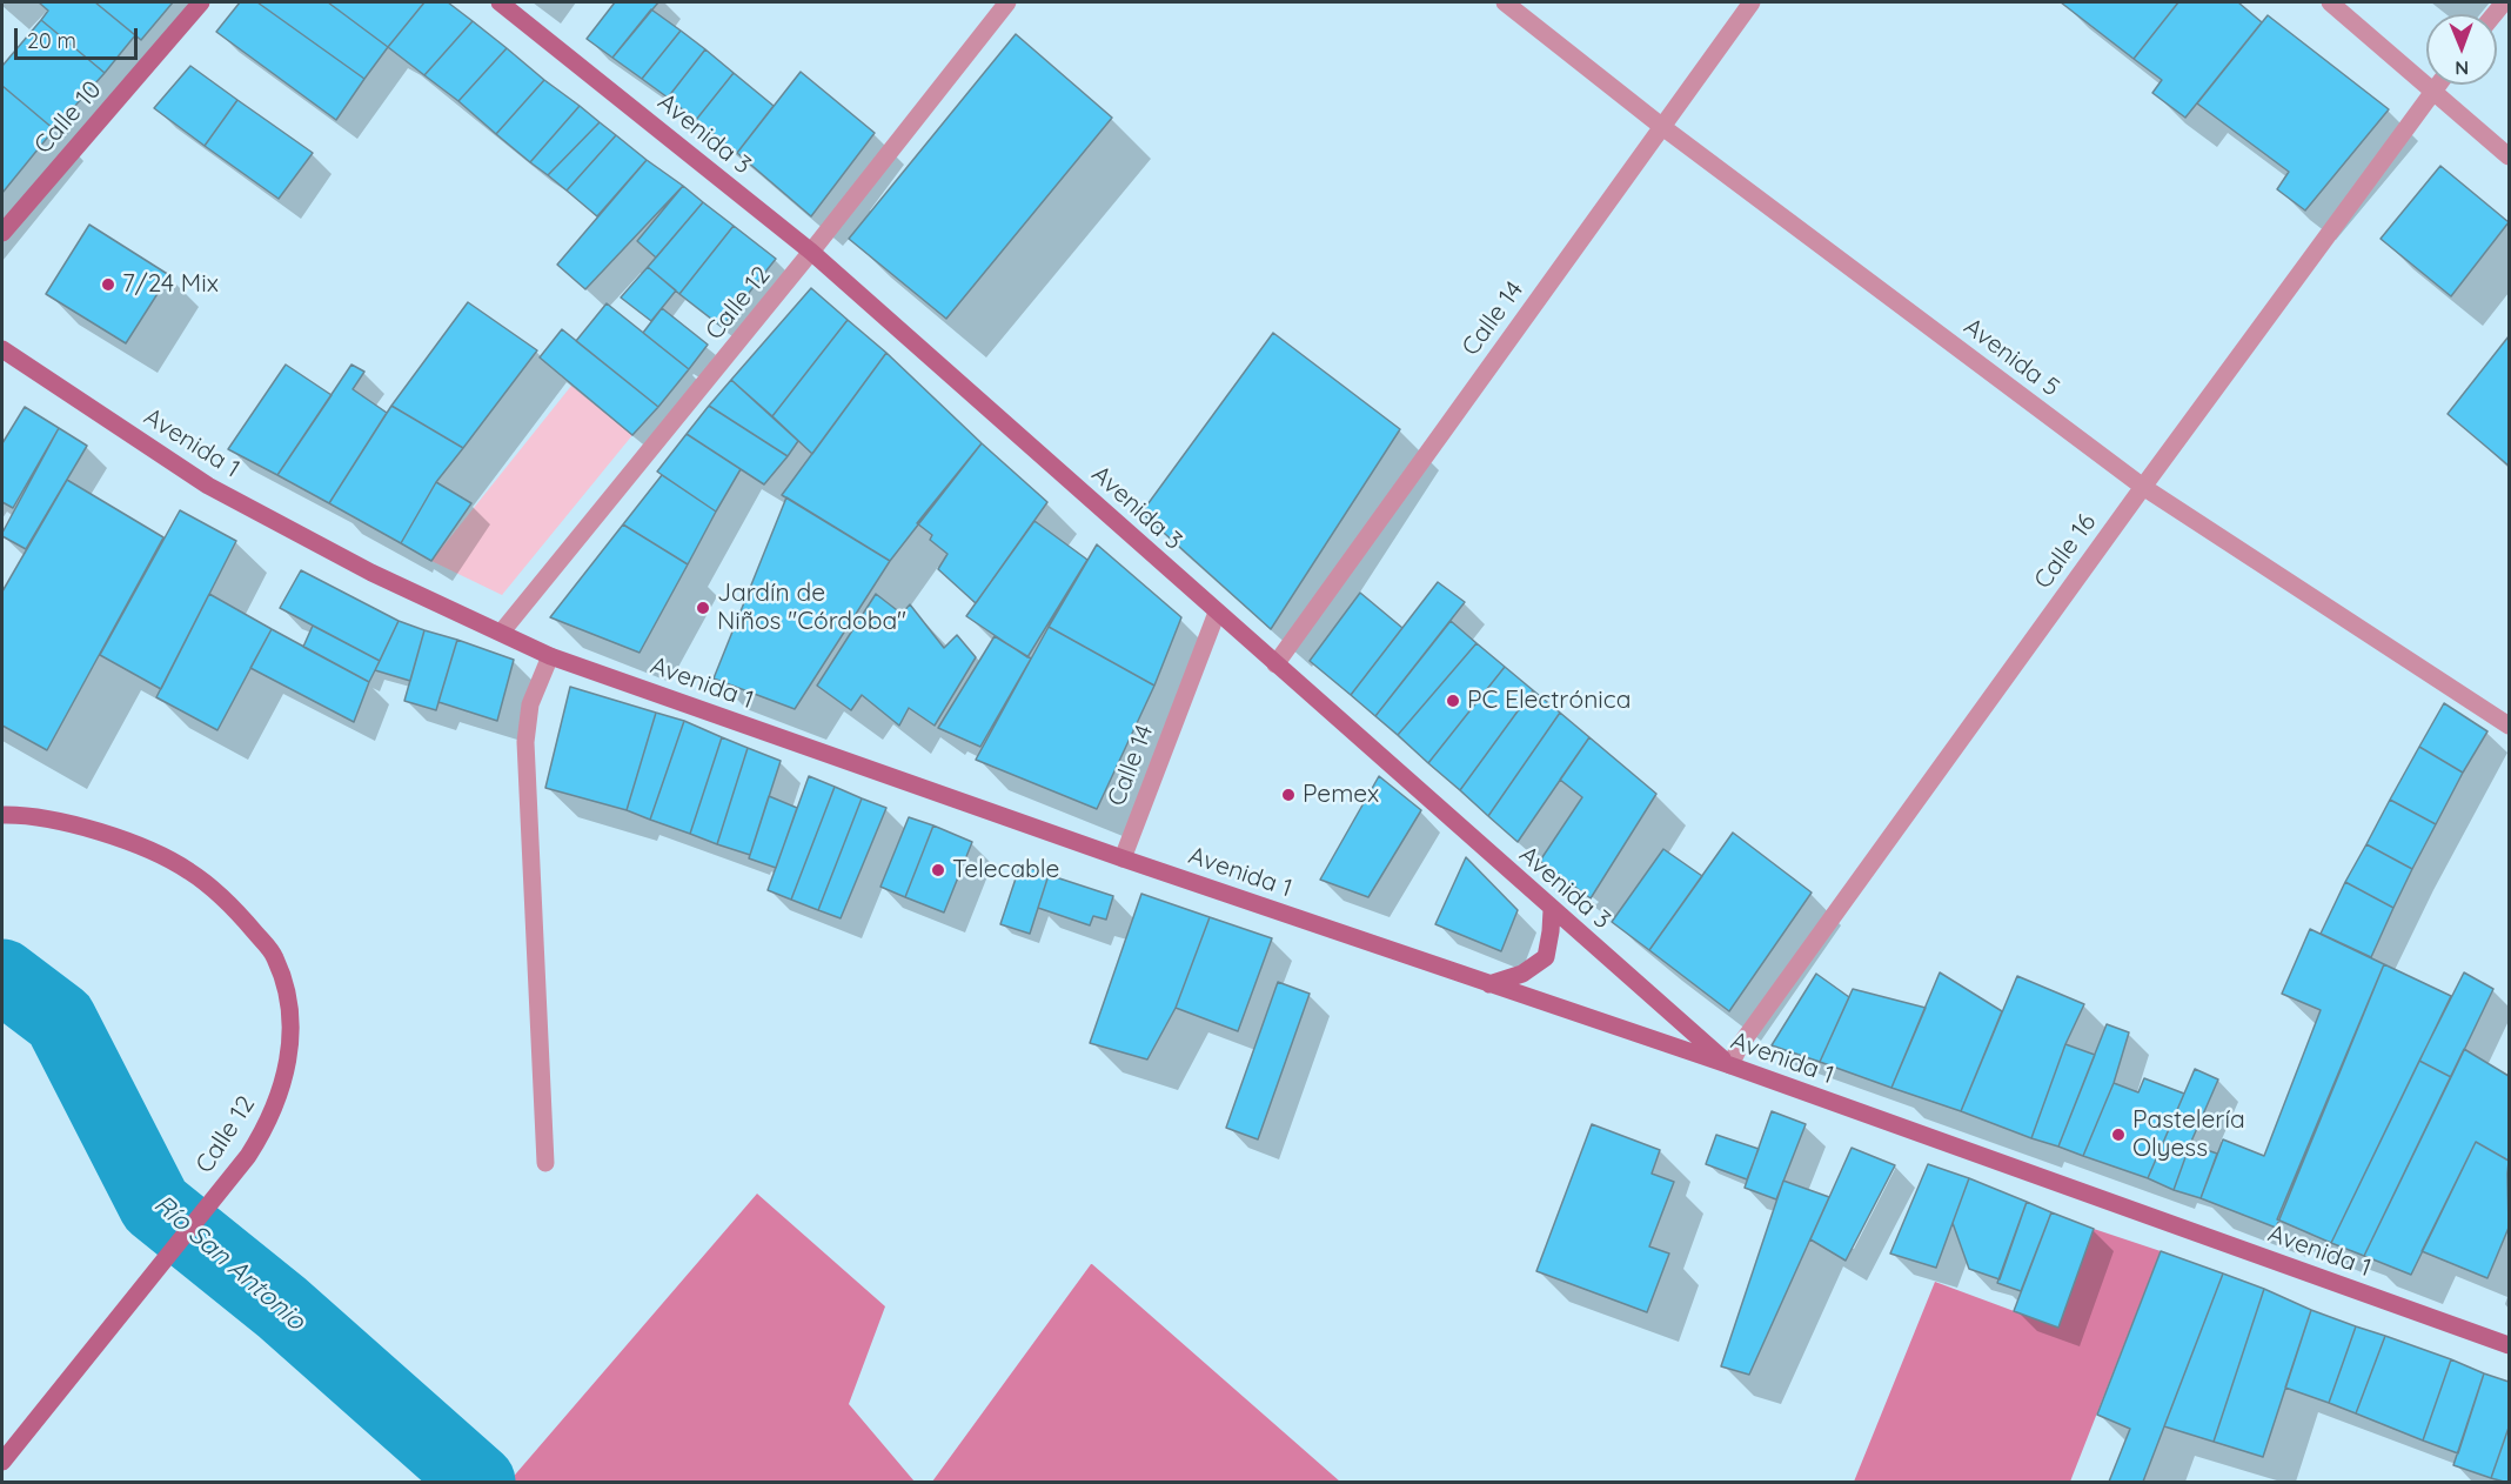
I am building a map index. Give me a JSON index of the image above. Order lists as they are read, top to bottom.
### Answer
{
  "streets": {
    "main road": [
      "Calle 10",
      "Avenida 3",
      "Calle 12",
      "Avenida 1"
    ],
    "street": ["Calle 14", "Avenida 5", "Calle 16"]
  },
  "crossings": [
    ["Avenida 3", "Calle 12"],
    ["Avenida 3", "Calle 14"],
    ["Avenida 3", "Avenida 1"],
    ["Avenida 3", "Calle 16"],
    ["Calle 12", "Avenida 1"],
    ["Calle 14", "Avenida 5"],
    ["Calle 14", "Avenida 1"],
    ["Avenida 5", "Calle 16"],
    ["Avenida 1", "Calle 16"]
  ],
  "water": ["Río San Antonio"],
  "places": [
    "7/24 Mix",
    "Jardín de Niños \"Córdoba\"",
    "PC Electrónica",
    "Pemex",
    "Telecable",
    "Pastelería Olyess"
  ],
  "scale_bar": "20 m",
  "north": "bottom"
}
